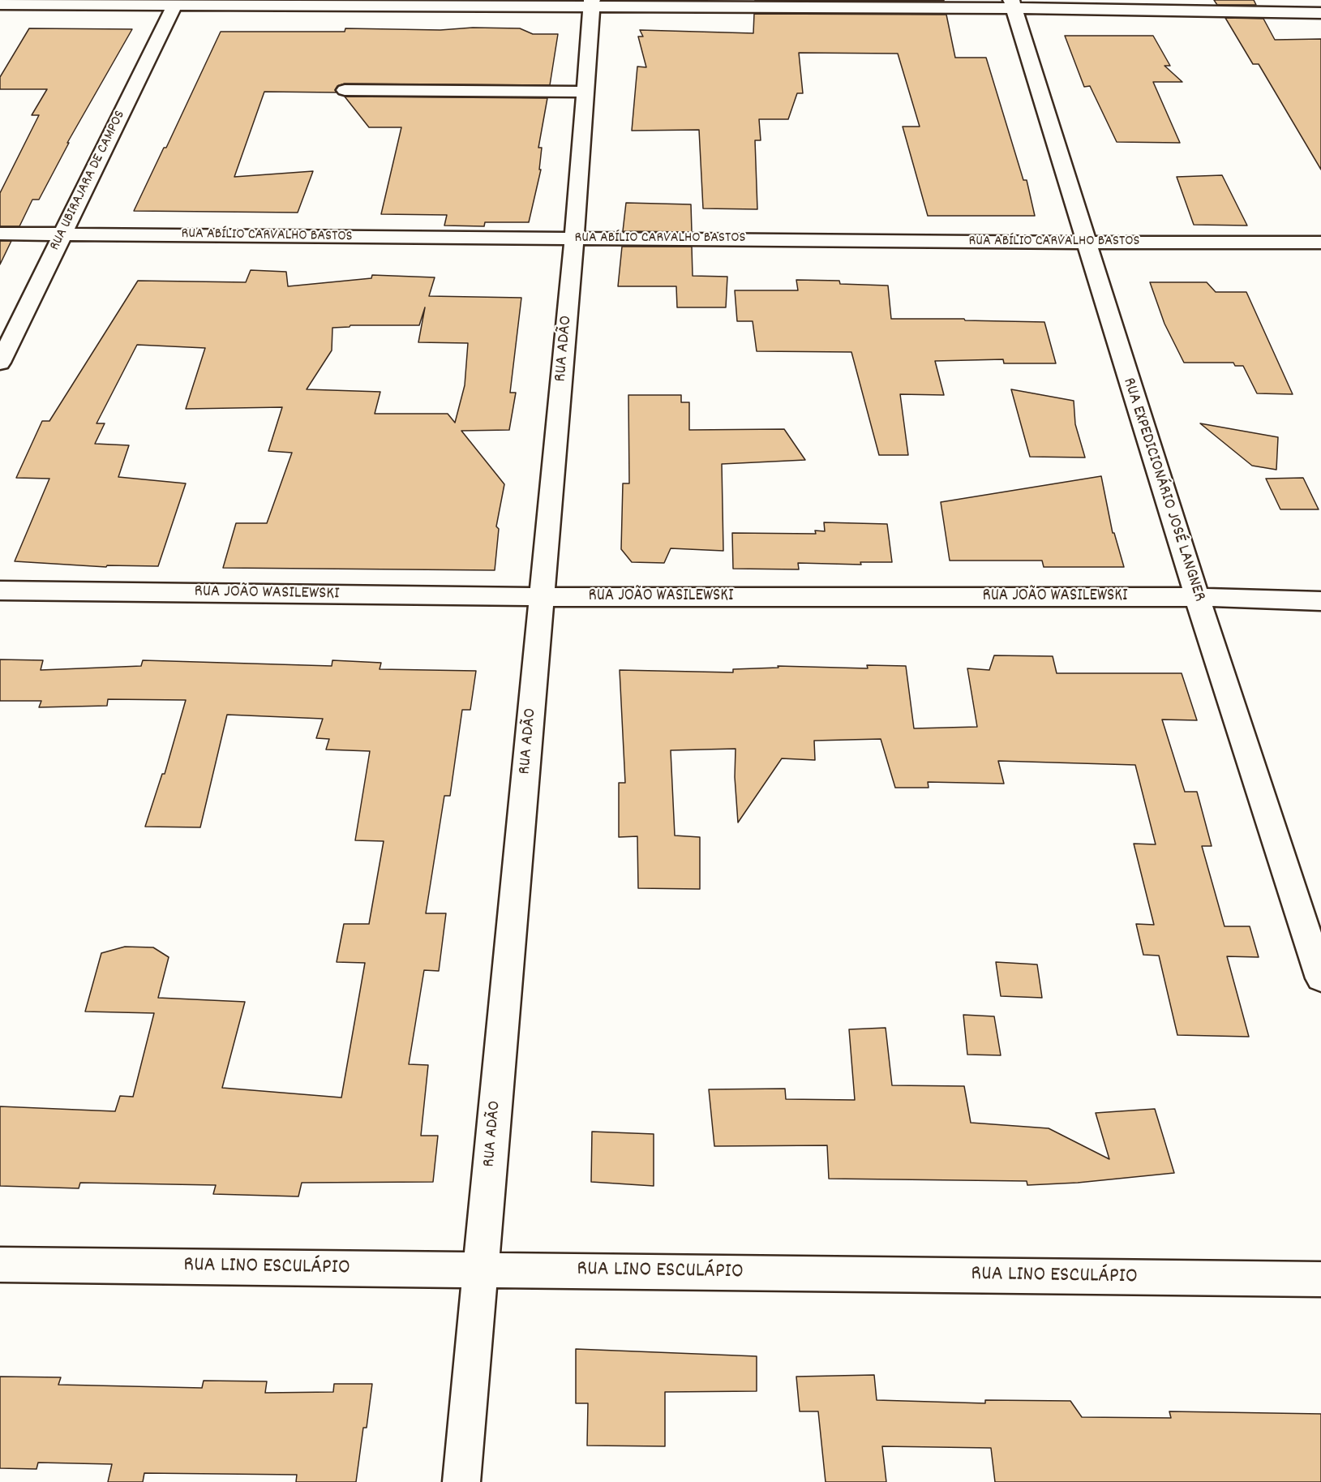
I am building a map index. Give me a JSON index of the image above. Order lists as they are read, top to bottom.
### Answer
{
  "streets": {
    "street": [
      "RUA UBIRAJARA DE CAMPOS",
      "RUA ABÍLIO CARVALHO BASTOS",
      "RUA ADÃO",
      "RUA EXPEDICIONÁRIO JOSÉ LANGNER",
      "RUA JOÃO WASILEWSKI",
      "RUA LINO ESCULÁPIO"
    ]
  },
  "crossings": [
    ["RUA UBIRAJARA DE CAMPOS", "RUA ABÍLIO CARVALHO BASTOS"],
    ["RUA ABÍLIO CARVALHO BASTOS", "RUA ADÃO"],
    ["RUA ABÍLIO CARVALHO BASTOS", "RUA EXPEDICIONÁRIO JOSÉ LANGNER"],
    ["RUA ADÃO", "RUA JOÃO WASILEWSKI"],
    ["RUA ADÃO", "RUA LINO ESCULÁPIO"],
    ["RUA EXPEDICIONÁRIO JOSÉ LANGNER", "RUA JOÃO WASILEWSKI"]
  ]
}
